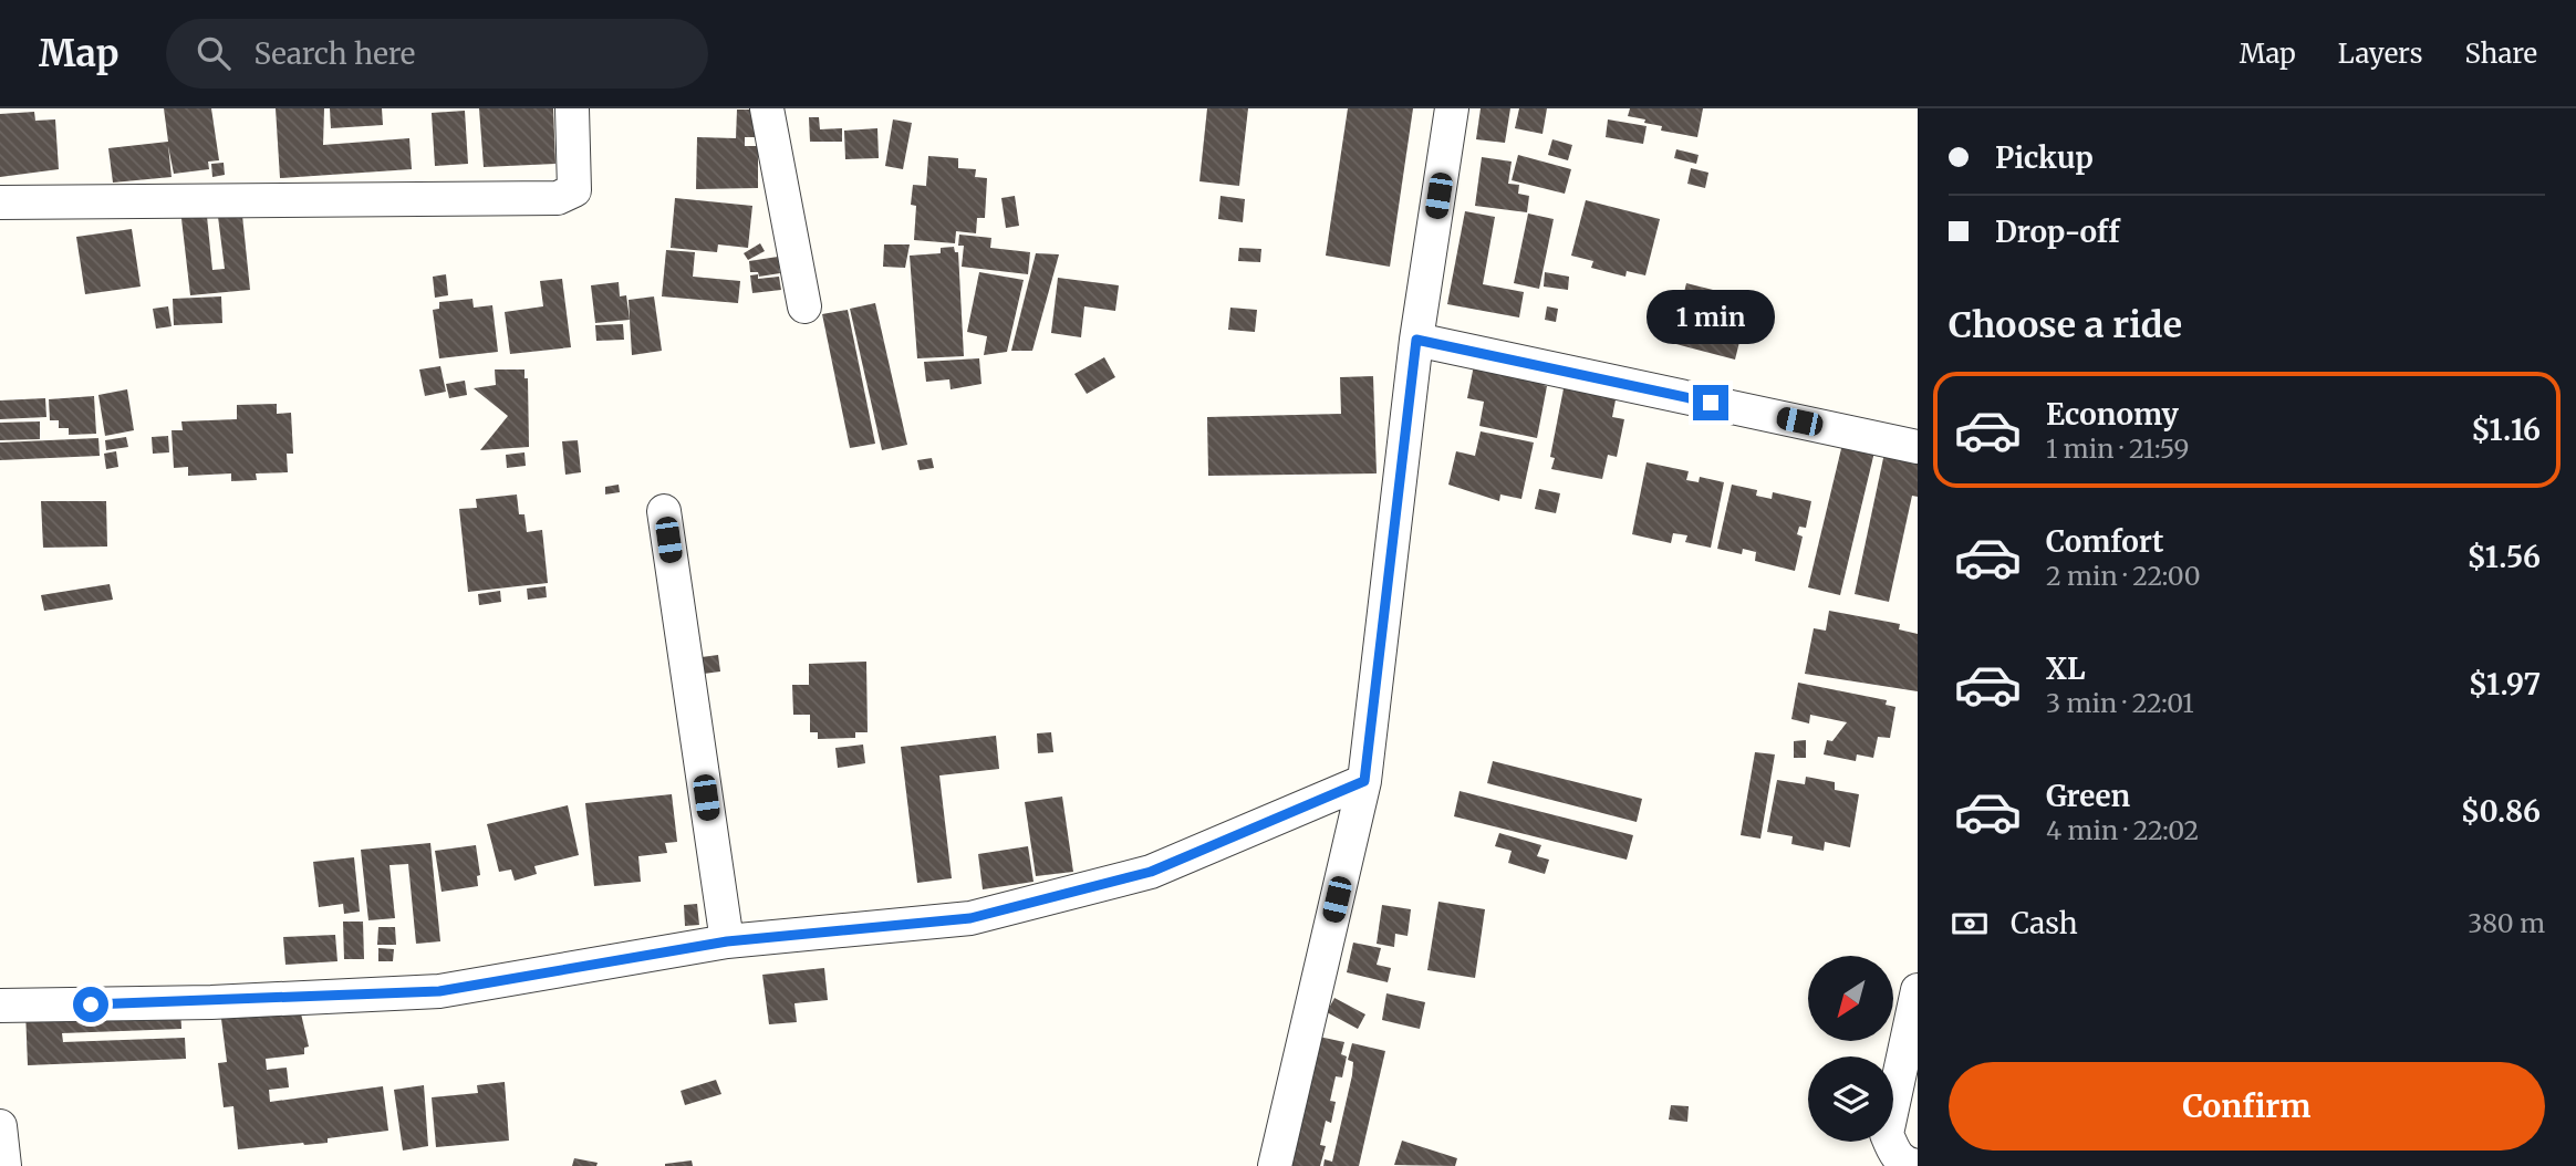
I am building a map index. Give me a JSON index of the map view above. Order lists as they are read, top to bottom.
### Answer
{
  "north": "bottom left",
  "page": {
    "header": "Map",
    "search": "Search here",
    "nav": ["Map", "Layers", "Share"],
    "banner": ["Pickup", "Drop-off"],
    "heading": "Choose a ride",
    "bubble": "1 min",
    "list": [
      {
        "name": "Economy",
        "note": "1 min · 21:59",
        "value": "$1.16"
      },
      {
        "name": "Comfort",
        "note": "2 min · 22:00",
        "value": "$1.56"
      },
      {
        "name": "XL",
        "note": "3 min · 22:01",
        "value": "$1.97"
      },
      {
        "name": "Green",
        "note": "4 min · 22:02",
        "value": "$0.86"
      }
    ],
    "pay": ["Cash", "380 m"],
    "buttons": "Confirm"
  }
}
